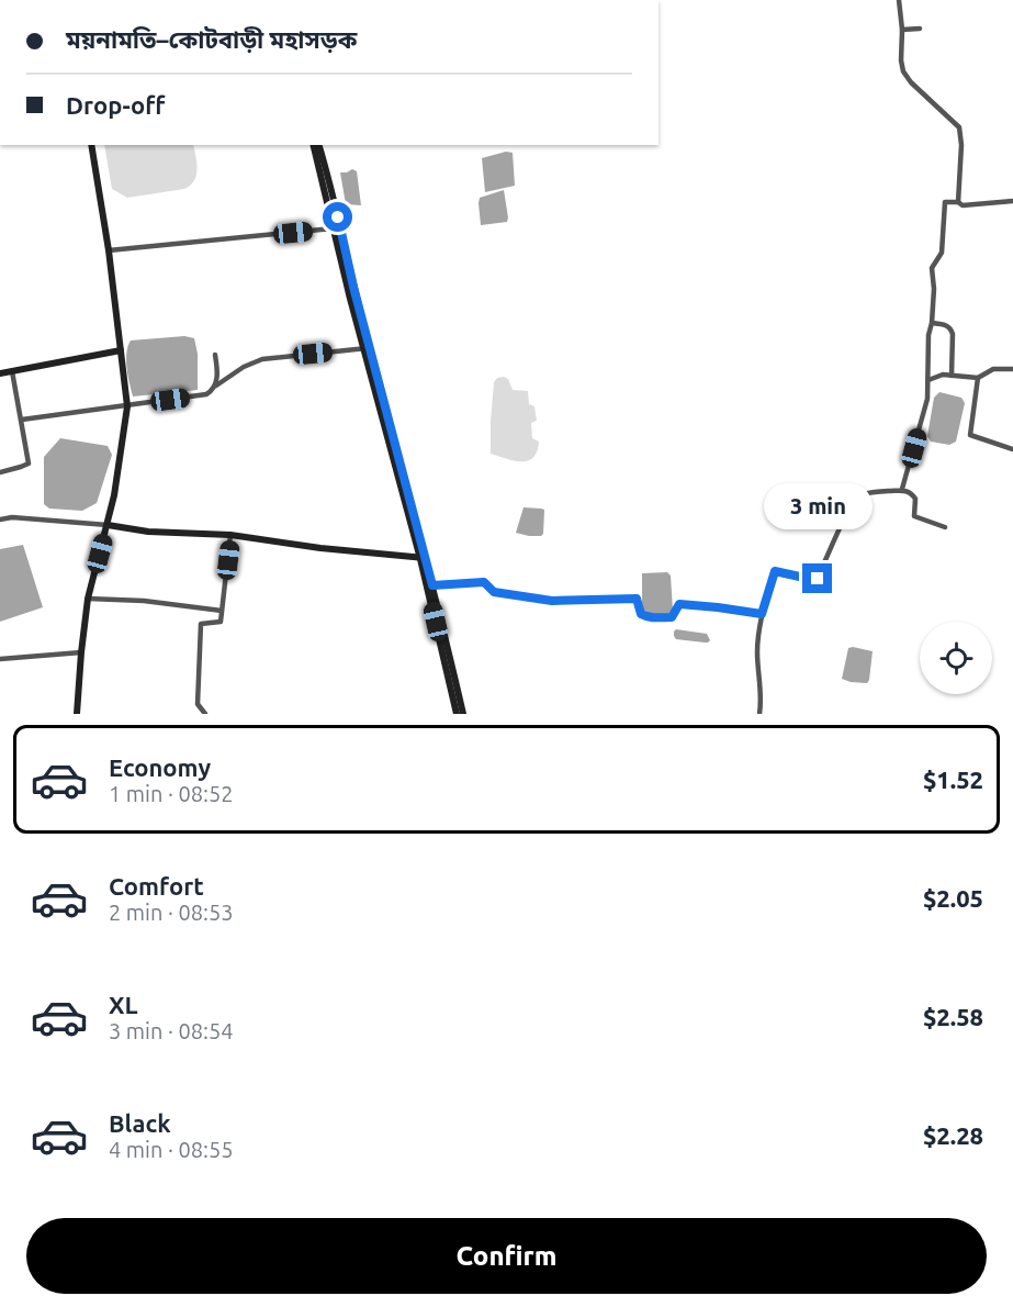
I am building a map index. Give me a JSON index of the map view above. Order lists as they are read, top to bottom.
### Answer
{
  "page": {
    "banner": ["ময়নামতি–কোটবাড়ী মহাসড়ক", "Drop-off"],
    "bubble": "3 min",
    "list": [
      {
        "name": "Economy",
        "note": "1 min · 08:52",
        "value": "$1.52"
      },
      {
        "name": "Comfort",
        "note": "2 min · 08:53",
        "value": "$2.05"
      },
      {
        "name": "XL",
        "note": "3 min · 08:54",
        "value": "$2.58"
      },
      {
        "name": "Black",
        "note": "4 min · 08:55",
        "value": "$2.28"
      }
    ],
    "buttons": "Confirm"
  }
}
